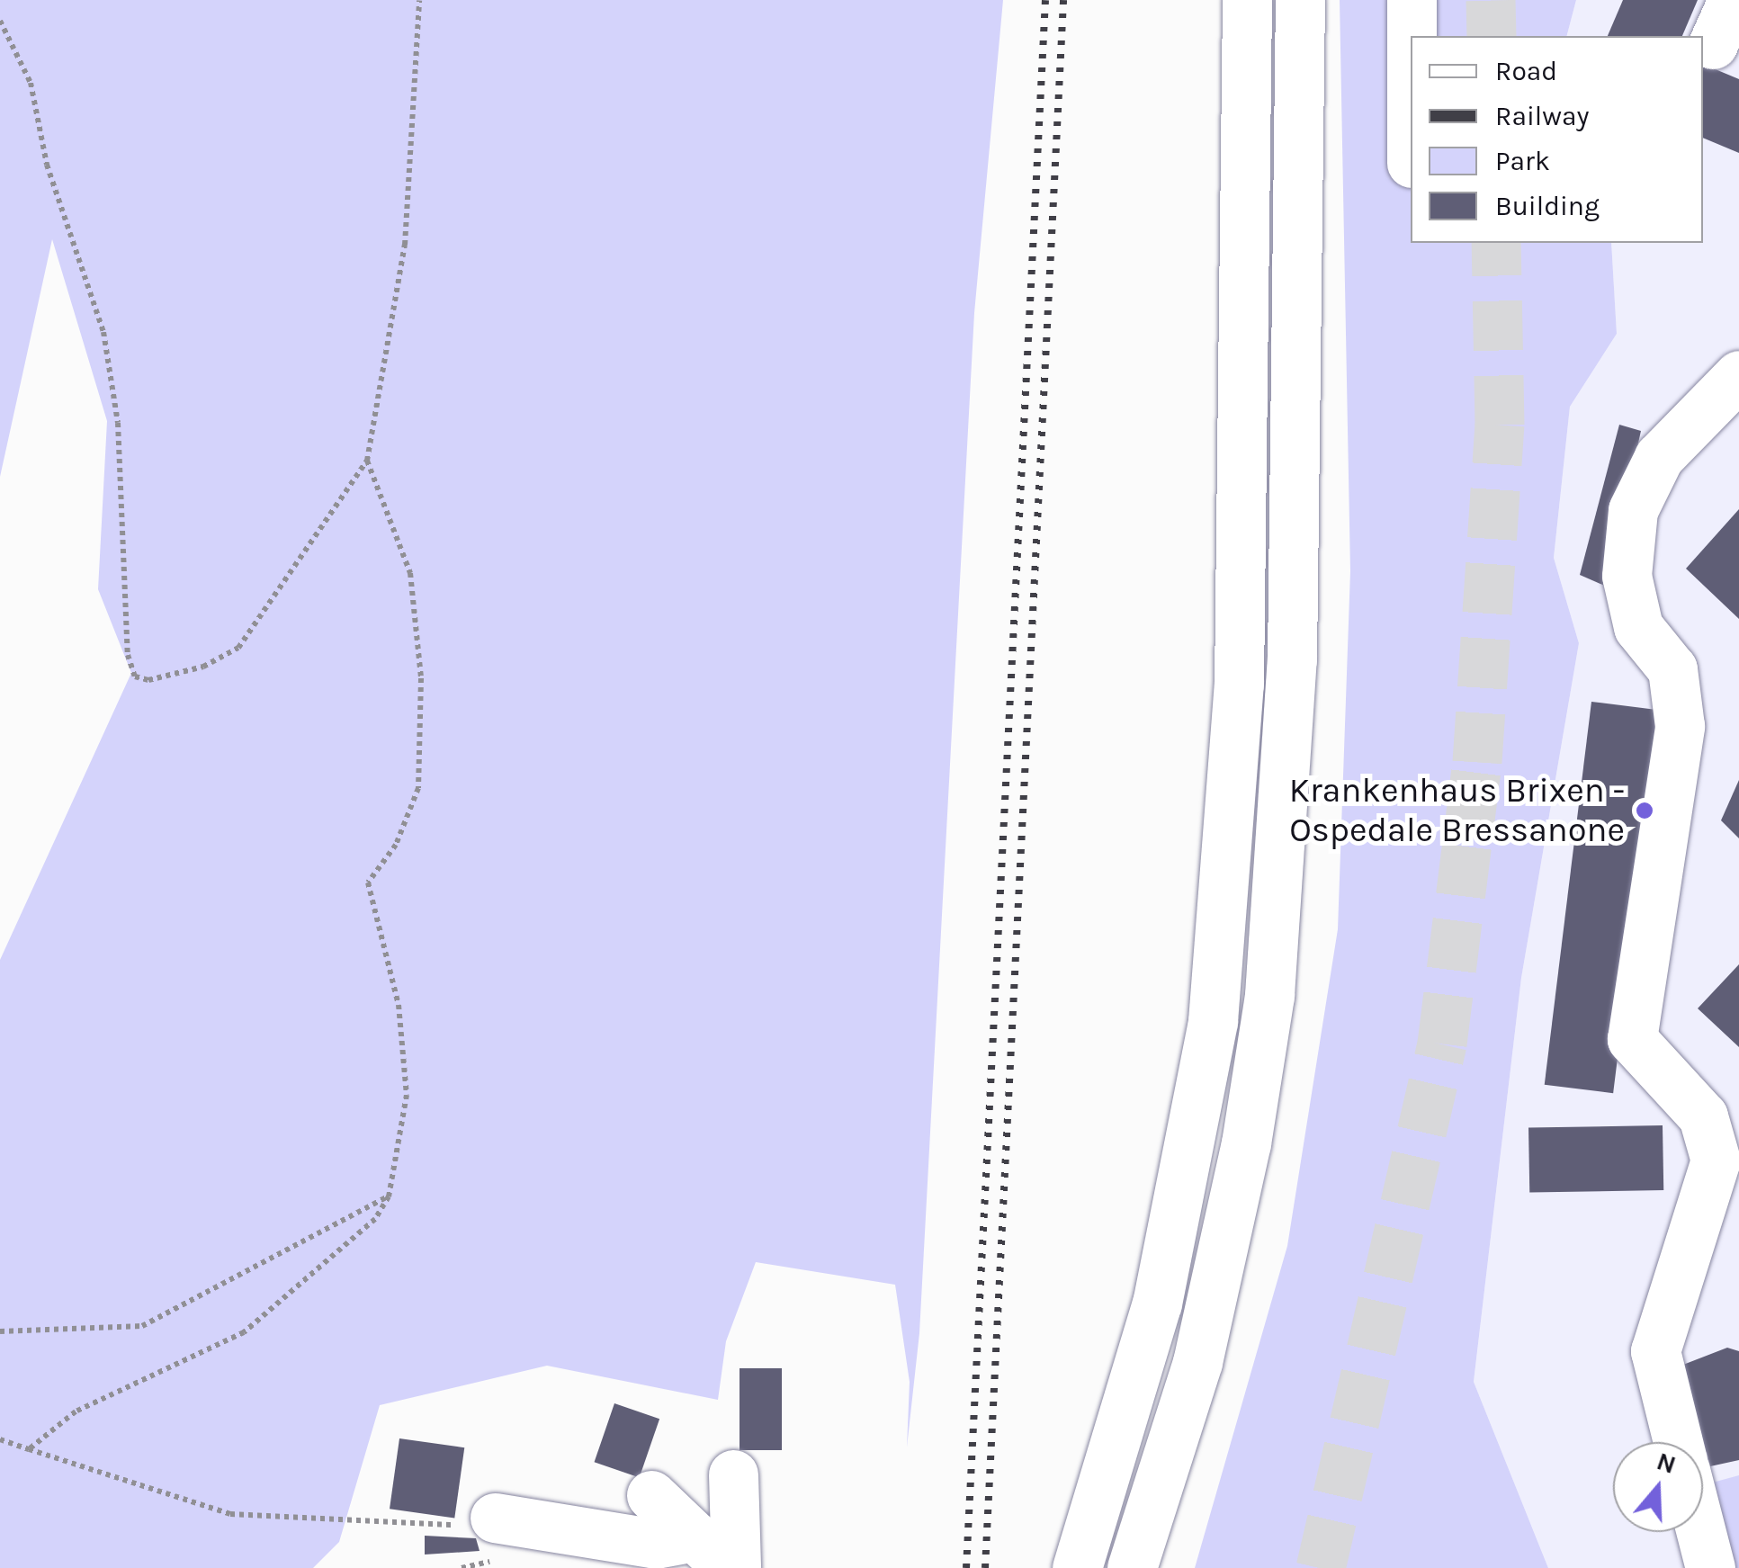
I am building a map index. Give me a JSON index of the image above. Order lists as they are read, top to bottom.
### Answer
{
  "places": ["Krankenhaus Brixen - Ospedale Bressanone"],
  "legend": [
    "Road",
    "Railway",
    "Park",
    "Building"
  ],
  "north": "top"
}
